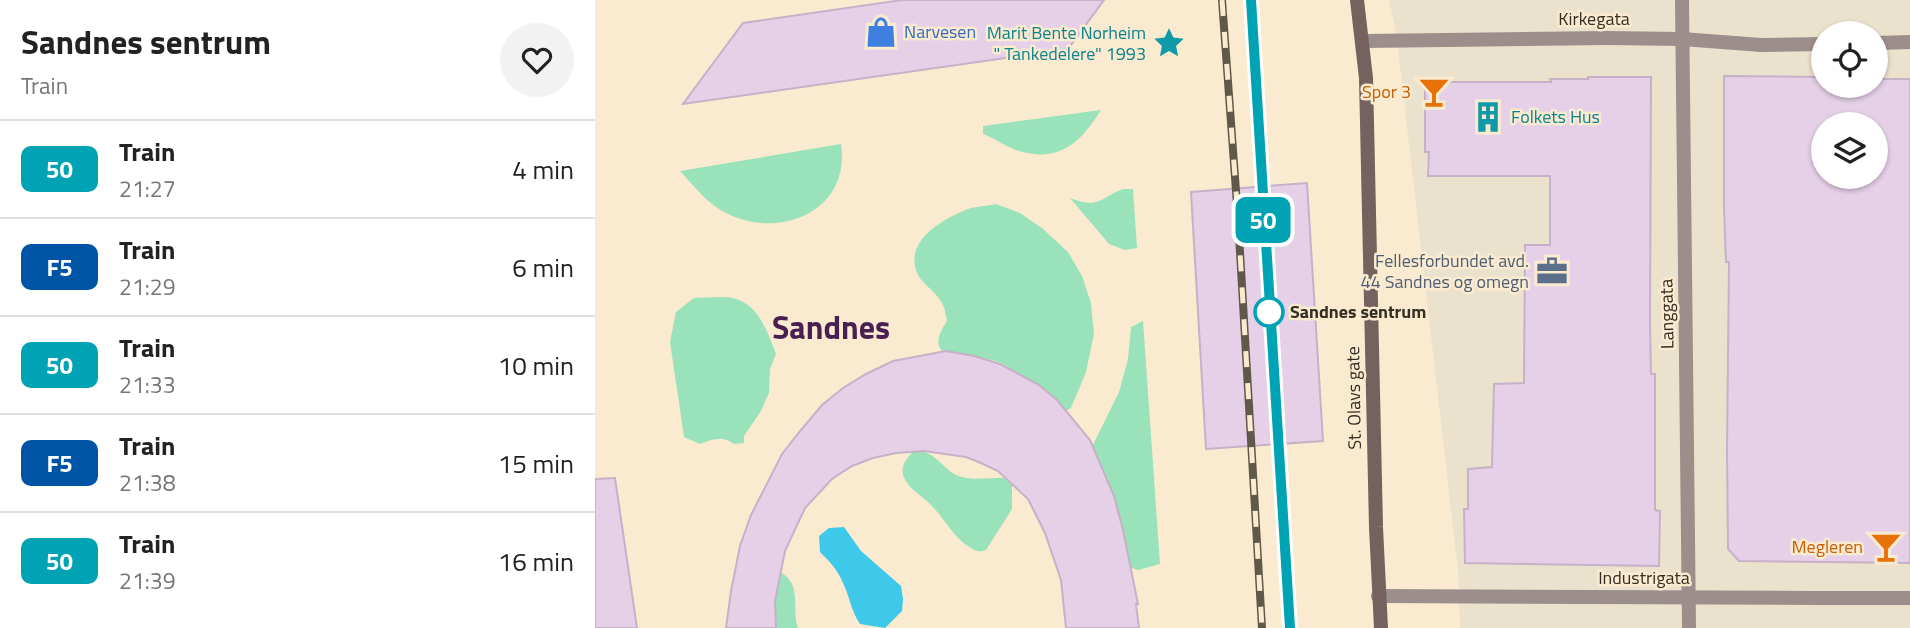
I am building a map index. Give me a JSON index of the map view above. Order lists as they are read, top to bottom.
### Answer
{
  "streets": {
    "street": [
      "Kirkegata",
      "Langgata",
      "St. Olavs gate",
      "Industrigata"
    ]
  },
  "crossings": [
    ["Kirkegata", "Langgata"],
    ["Kirkegata", "St. Olavs gate"],
    ["Langgata", "Industrigata"],
    ["St. Olavs gate", "Industrigata"]
  ],
  "districts": ["Sandnes"],
  "places": {
    "shop": ["Narvesen"],
    "place": ["Marit Bente Norheim \" Tankedelere\" 1993"],
    "bar": ["Spor 3", "Megleren"],
    "building": ["Folkets Hus"],
    "office": ["Fellesforbundet avd. 44 Sandnes og omegn"],
    "other": ["Sandnes sentrum"]
  },
  "page": {
    "heading": ["Sandnes sentrum", "Train"],
    "on_map": "50",
    "list": [
      {
        "mark": "50",
        "name": "Train",
        "note": "21:27",
        "value": "4 min"
      },
      {
        "mark": "F5",
        "name": "Train",
        "note": "21:29",
        "value": "6 min"
      },
      {
        "mark": "50",
        "name": "Train",
        "note": "21:33",
        "value": "10 min"
      },
      {
        "mark": "F5",
        "name": "Train",
        "note": "21:38",
        "value": "15 min"
      },
      {
        "mark": "50",
        "name": "Train",
        "note": "21:39",
        "value": "16 min"
      }
    ]
  }
}
